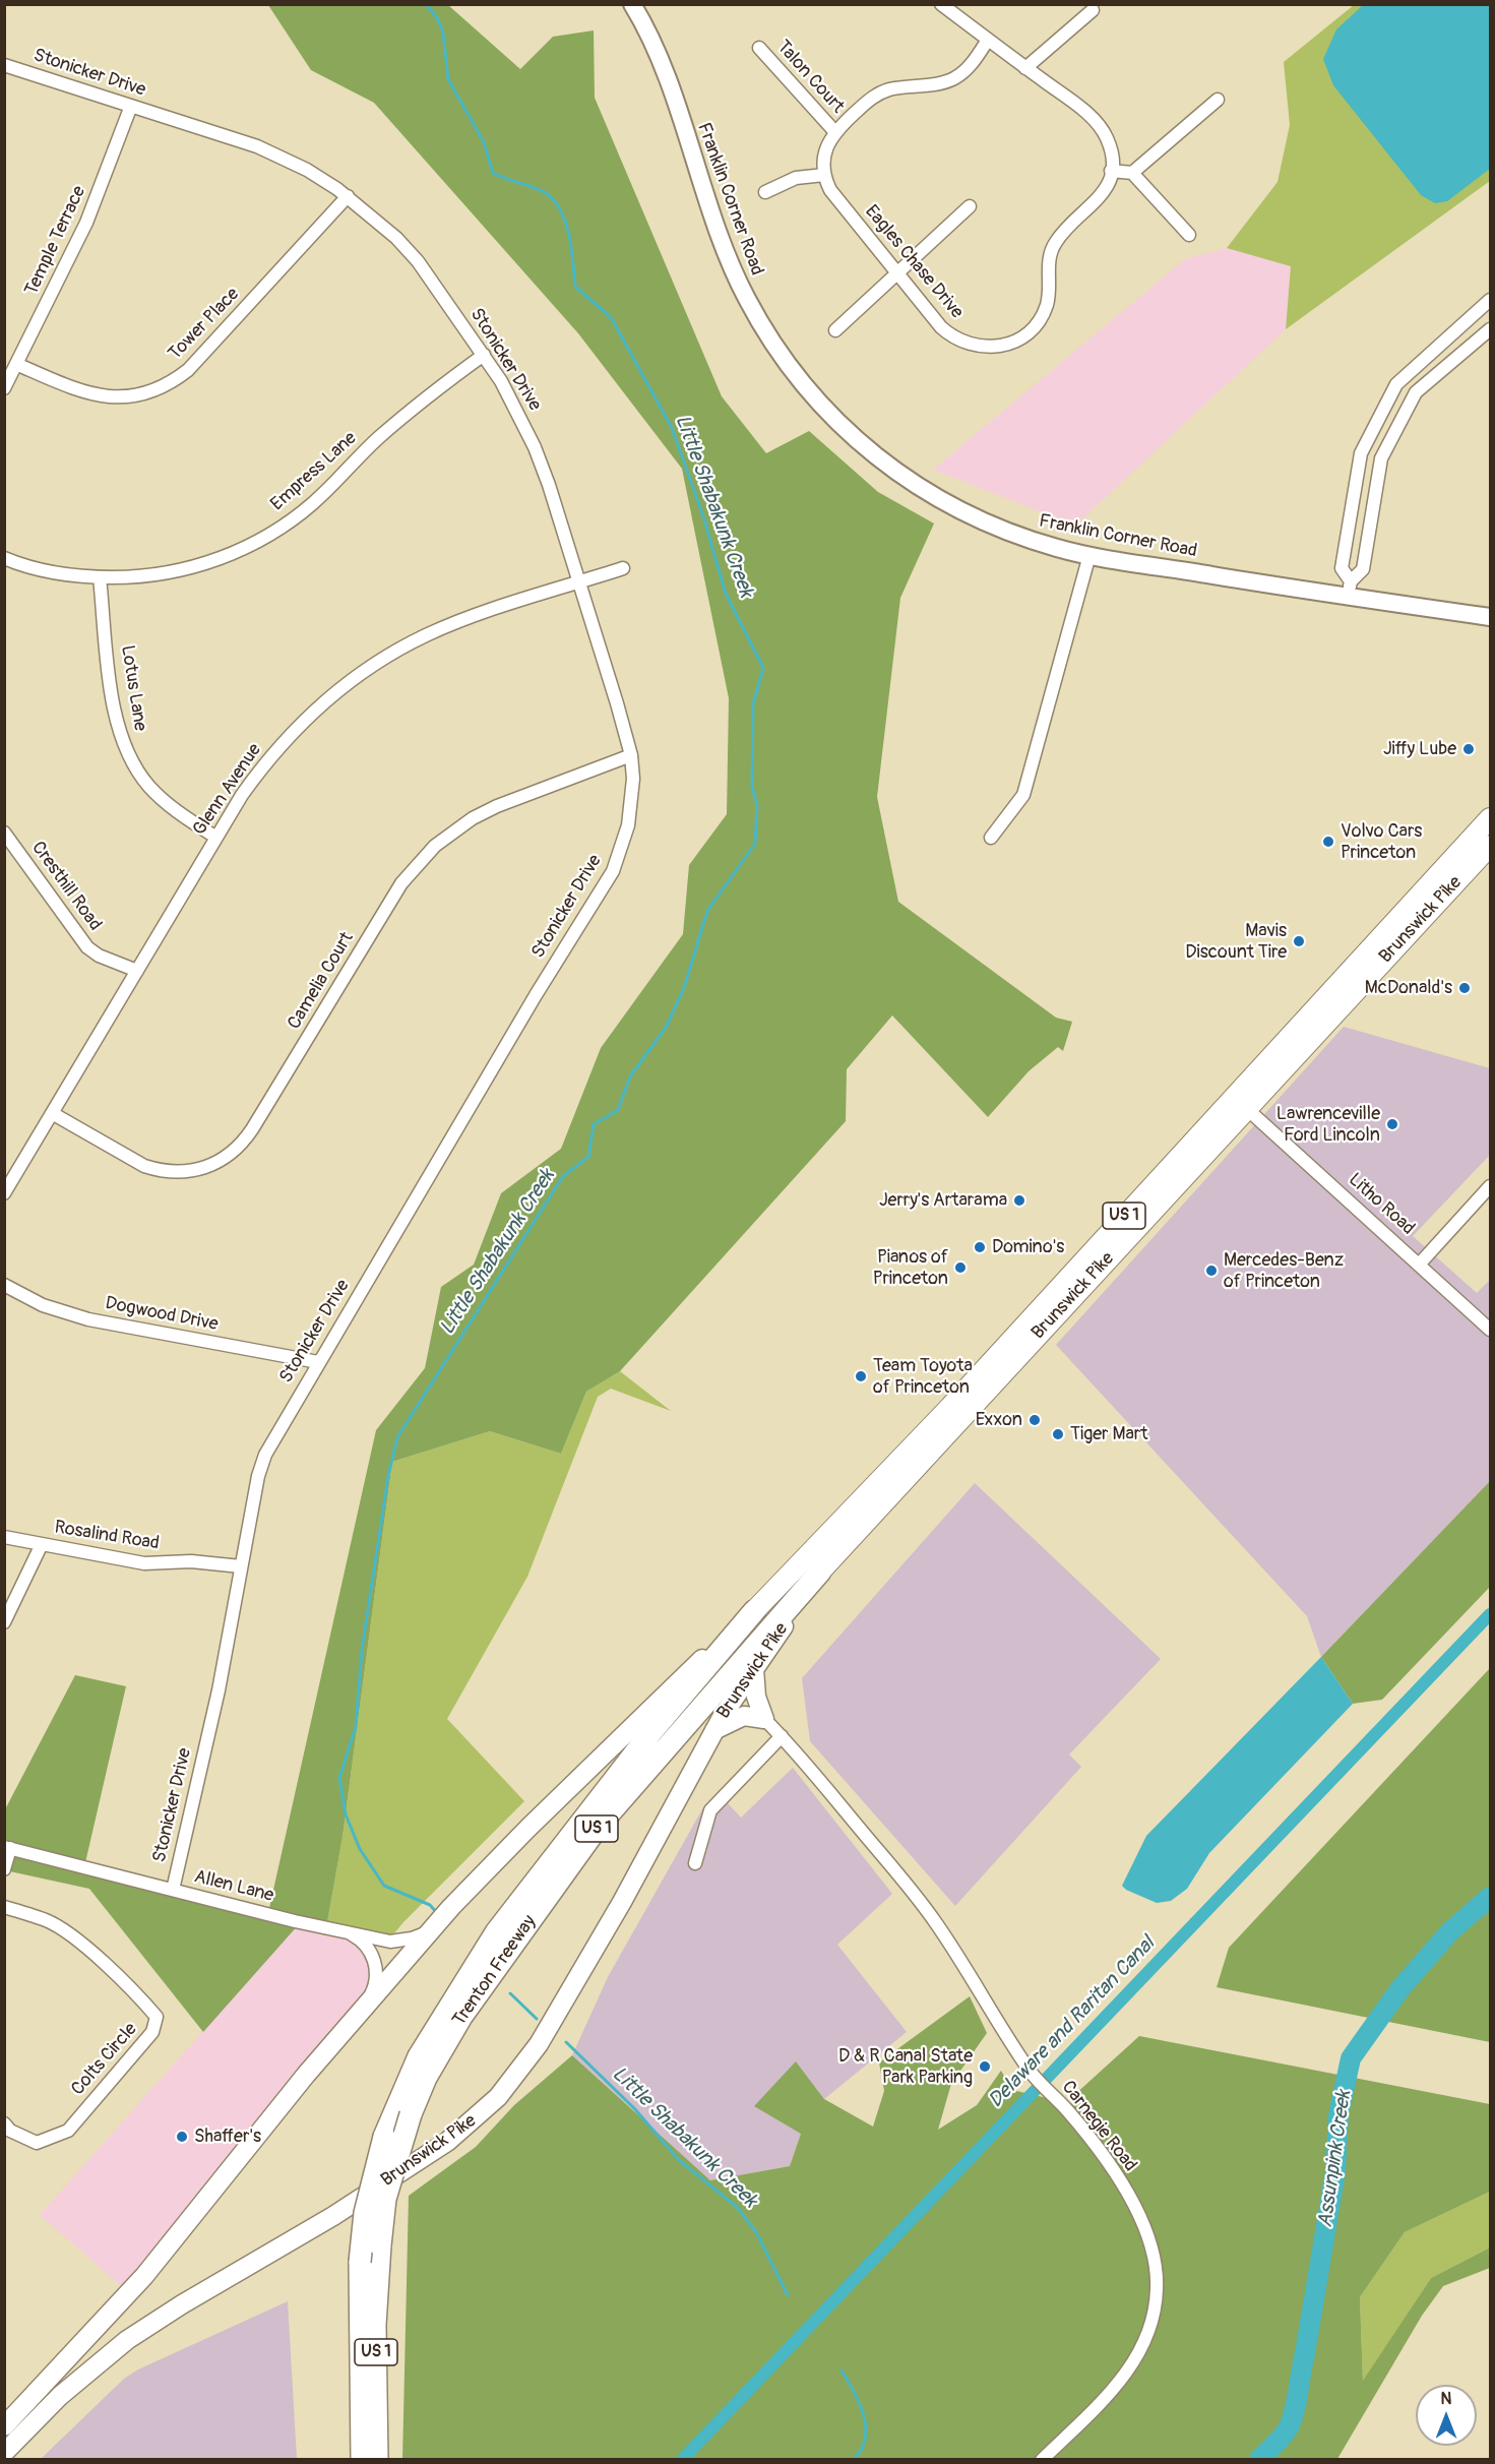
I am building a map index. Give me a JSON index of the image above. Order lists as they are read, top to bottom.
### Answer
{
  "streets": {
    "highway": ["Brunswick Pike", "US 1", "Trenton Freeway"],
    "main road": ["Franklin Corner Road"],
    "street": [
      "Stonicker Drive",
      "Talon Court",
      "Temple Terrace",
      "Eagles Chase Drive",
      "Tower Place",
      "Empress Lane",
      "Lotus Lane",
      "Glenn Avenue",
      "Cresthill Road",
      "Camelia Court",
      "Litho Road",
      "Dogwood Drive",
      "Rosalind Road",
      "Allen Lane",
      "Colts Circle",
      "Carnegie Road"
    ]
  },
  "crossings": [
    ["Stonicker Drive", "Temple Terrace"],
    ["Stonicker Drive", "Tower Place"],
    ["Stonicker Drive", "Empress Lane"],
    ["Stonicker Drive", "Glenn Avenue"],
    ["Stonicker Drive", "Camelia Court"],
    ["Stonicker Drive", "Dogwood Drive"],
    ["Stonicker Drive", "Rosalind Road"],
    ["Stonicker Drive", "Allen Lane"],
    ["Temple Terrace", "Tower Place"],
    ["Empress Lane", "Lotus Lane"],
    ["Lotus Lane", "Glenn Avenue"],
    ["Glenn Avenue", "Cresthill Road"],
    ["Glenn Avenue", "Camelia Court"],
    ["Brunswick Pike", "Litho Road"],
    ["Brunswick Pike", "Allen Lane"],
    ["Brunswick Pike", "Trenton Freeway"]
  ],
  "water": ["Little Shabakunk Creek", "Delaware and Raritan Canal", "Assunpink Creek"],
  "places": [
    "Jiffy Lube",
    "Volvo Cars Princeton",
    "Mavis Discount Tire",
    "McDonald's",
    "Lawrenceville Ford Lincoln",
    "Jerry's Artarama",
    "Domino's",
    "Pianos of Princeton",
    "Mercedes-Benz of Princeton",
    "Team Toyota of Princeton",
    "Exxon",
    "Tiger Mart",
    "D & R Canal State Park Parking",
    "Shaffer's"
  ],
  "north": "top"
}
